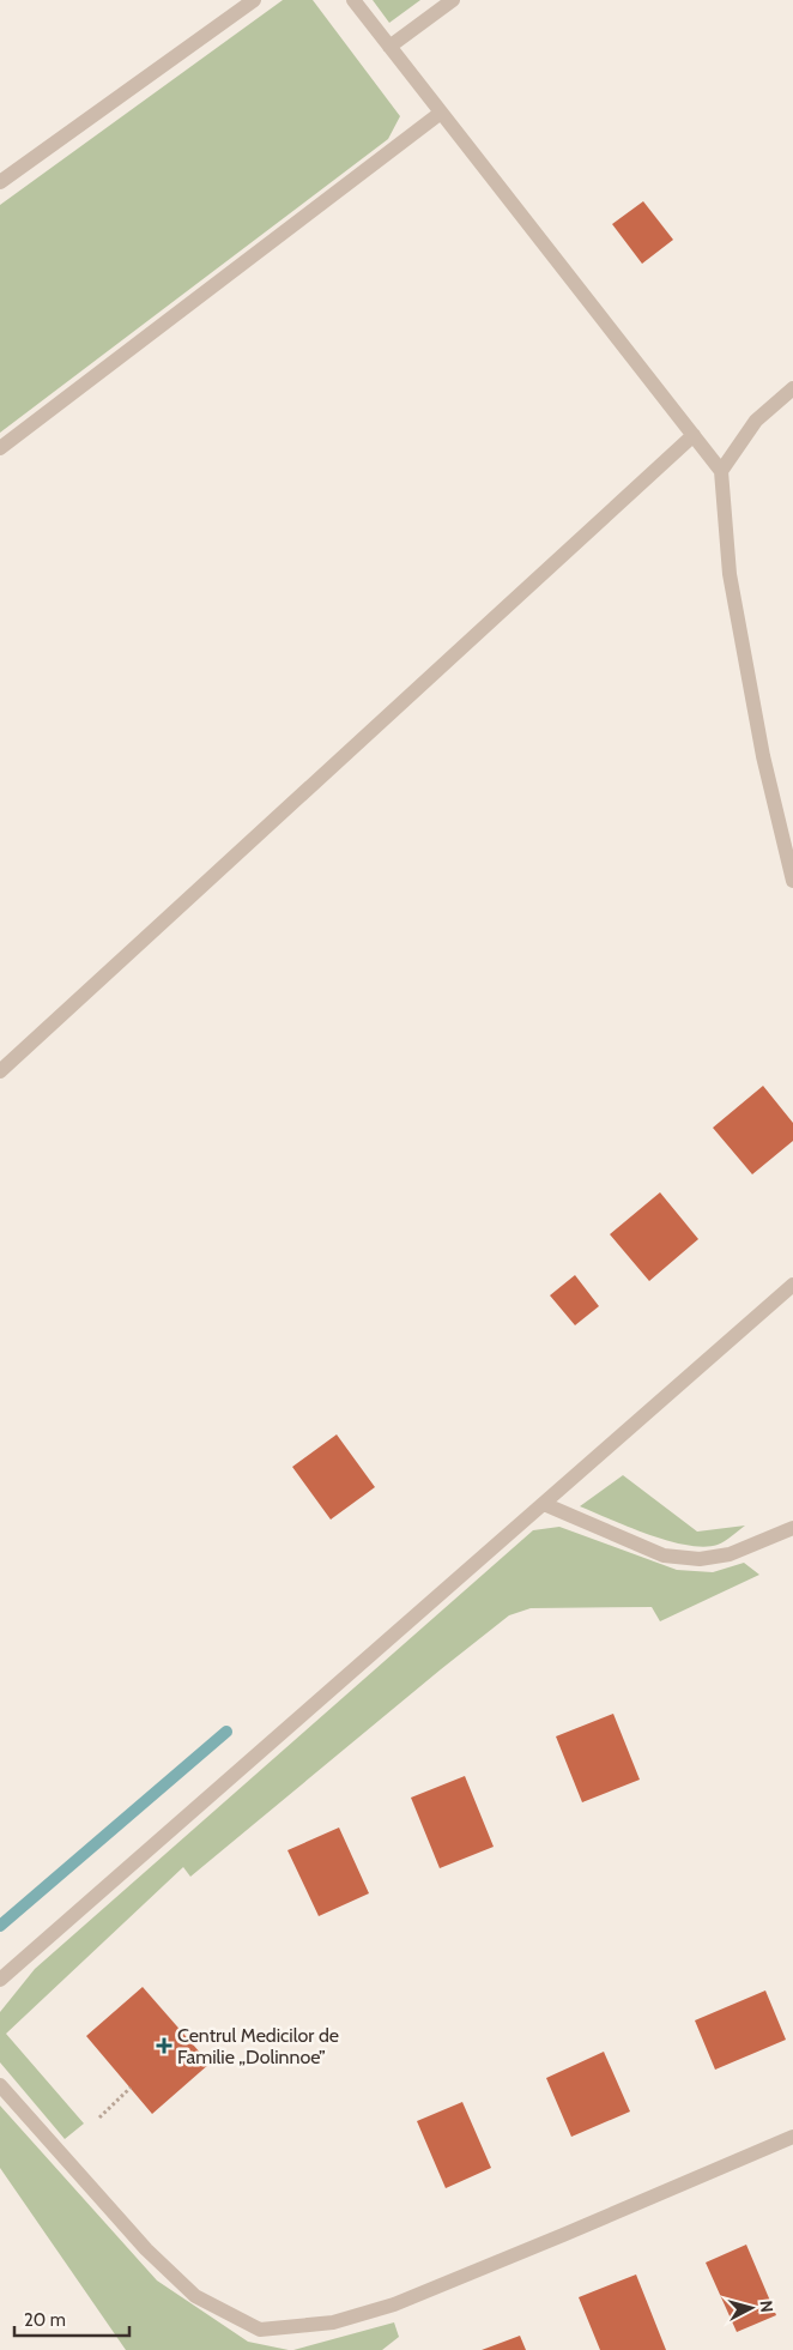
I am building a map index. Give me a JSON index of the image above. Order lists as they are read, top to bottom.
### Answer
{
  "places": {
    "health": ["Centrul Medicilor de Familie „Dolinnoe”"]
  },
  "scale_bar": "20 m",
  "north": "right"
}
